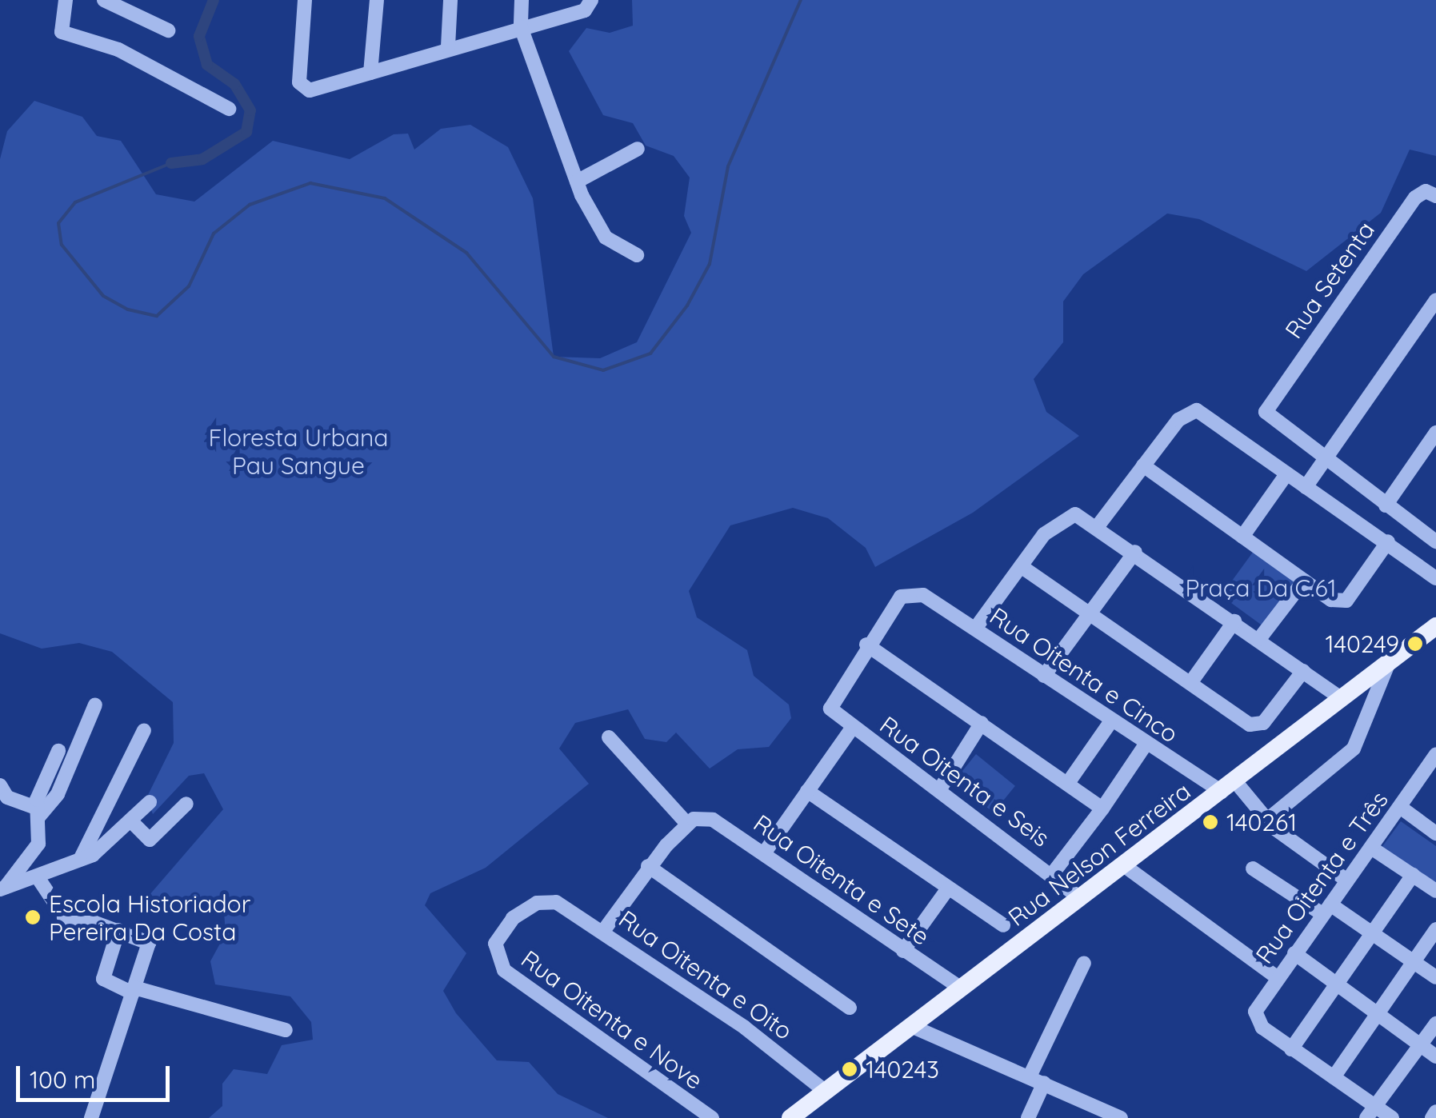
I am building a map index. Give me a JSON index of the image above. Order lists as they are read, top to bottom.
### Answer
{
  "streets": {
    "main road": ["Rua Nelson Ferreira"],
    "street": [
      "Rua Setenta",
      "Rua Oitenta e Cinco",
      "Rua Oitenta e Seis",
      "Rua Oitenta e Três",
      "Rua Oitenta e Sete",
      "Rua Oitenta e Oito",
      "Rua Oitenta e Nove"
    ]
  },
  "crossings": [
    ["Rua Oitenta e Cinco", "Rua Oitenta e Seis"],
    ["Rua Oitenta e Cinco", "Rua Nelson Ferreira"],
    ["Rua Oitenta e Seis", "Rua Nelson Ferreira"],
    ["Rua Nelson Ferreira", "Rua Oitenta e Sete"],
    ["Rua Nelson Ferreira", "Rua Oitenta e Oito"],
    ["Rua Oitenta e Oito", "Rua Oitenta e Nove"]
  ],
  "parks": ["Floresta Urbana Pau Sangue", "Praça Da C.61"],
  "places": [
    "140249",
    "140261",
    "Escola Historiador Pereira Da Costa",
    "140243"
  ],
  "scale_bar": "100 m"
}
